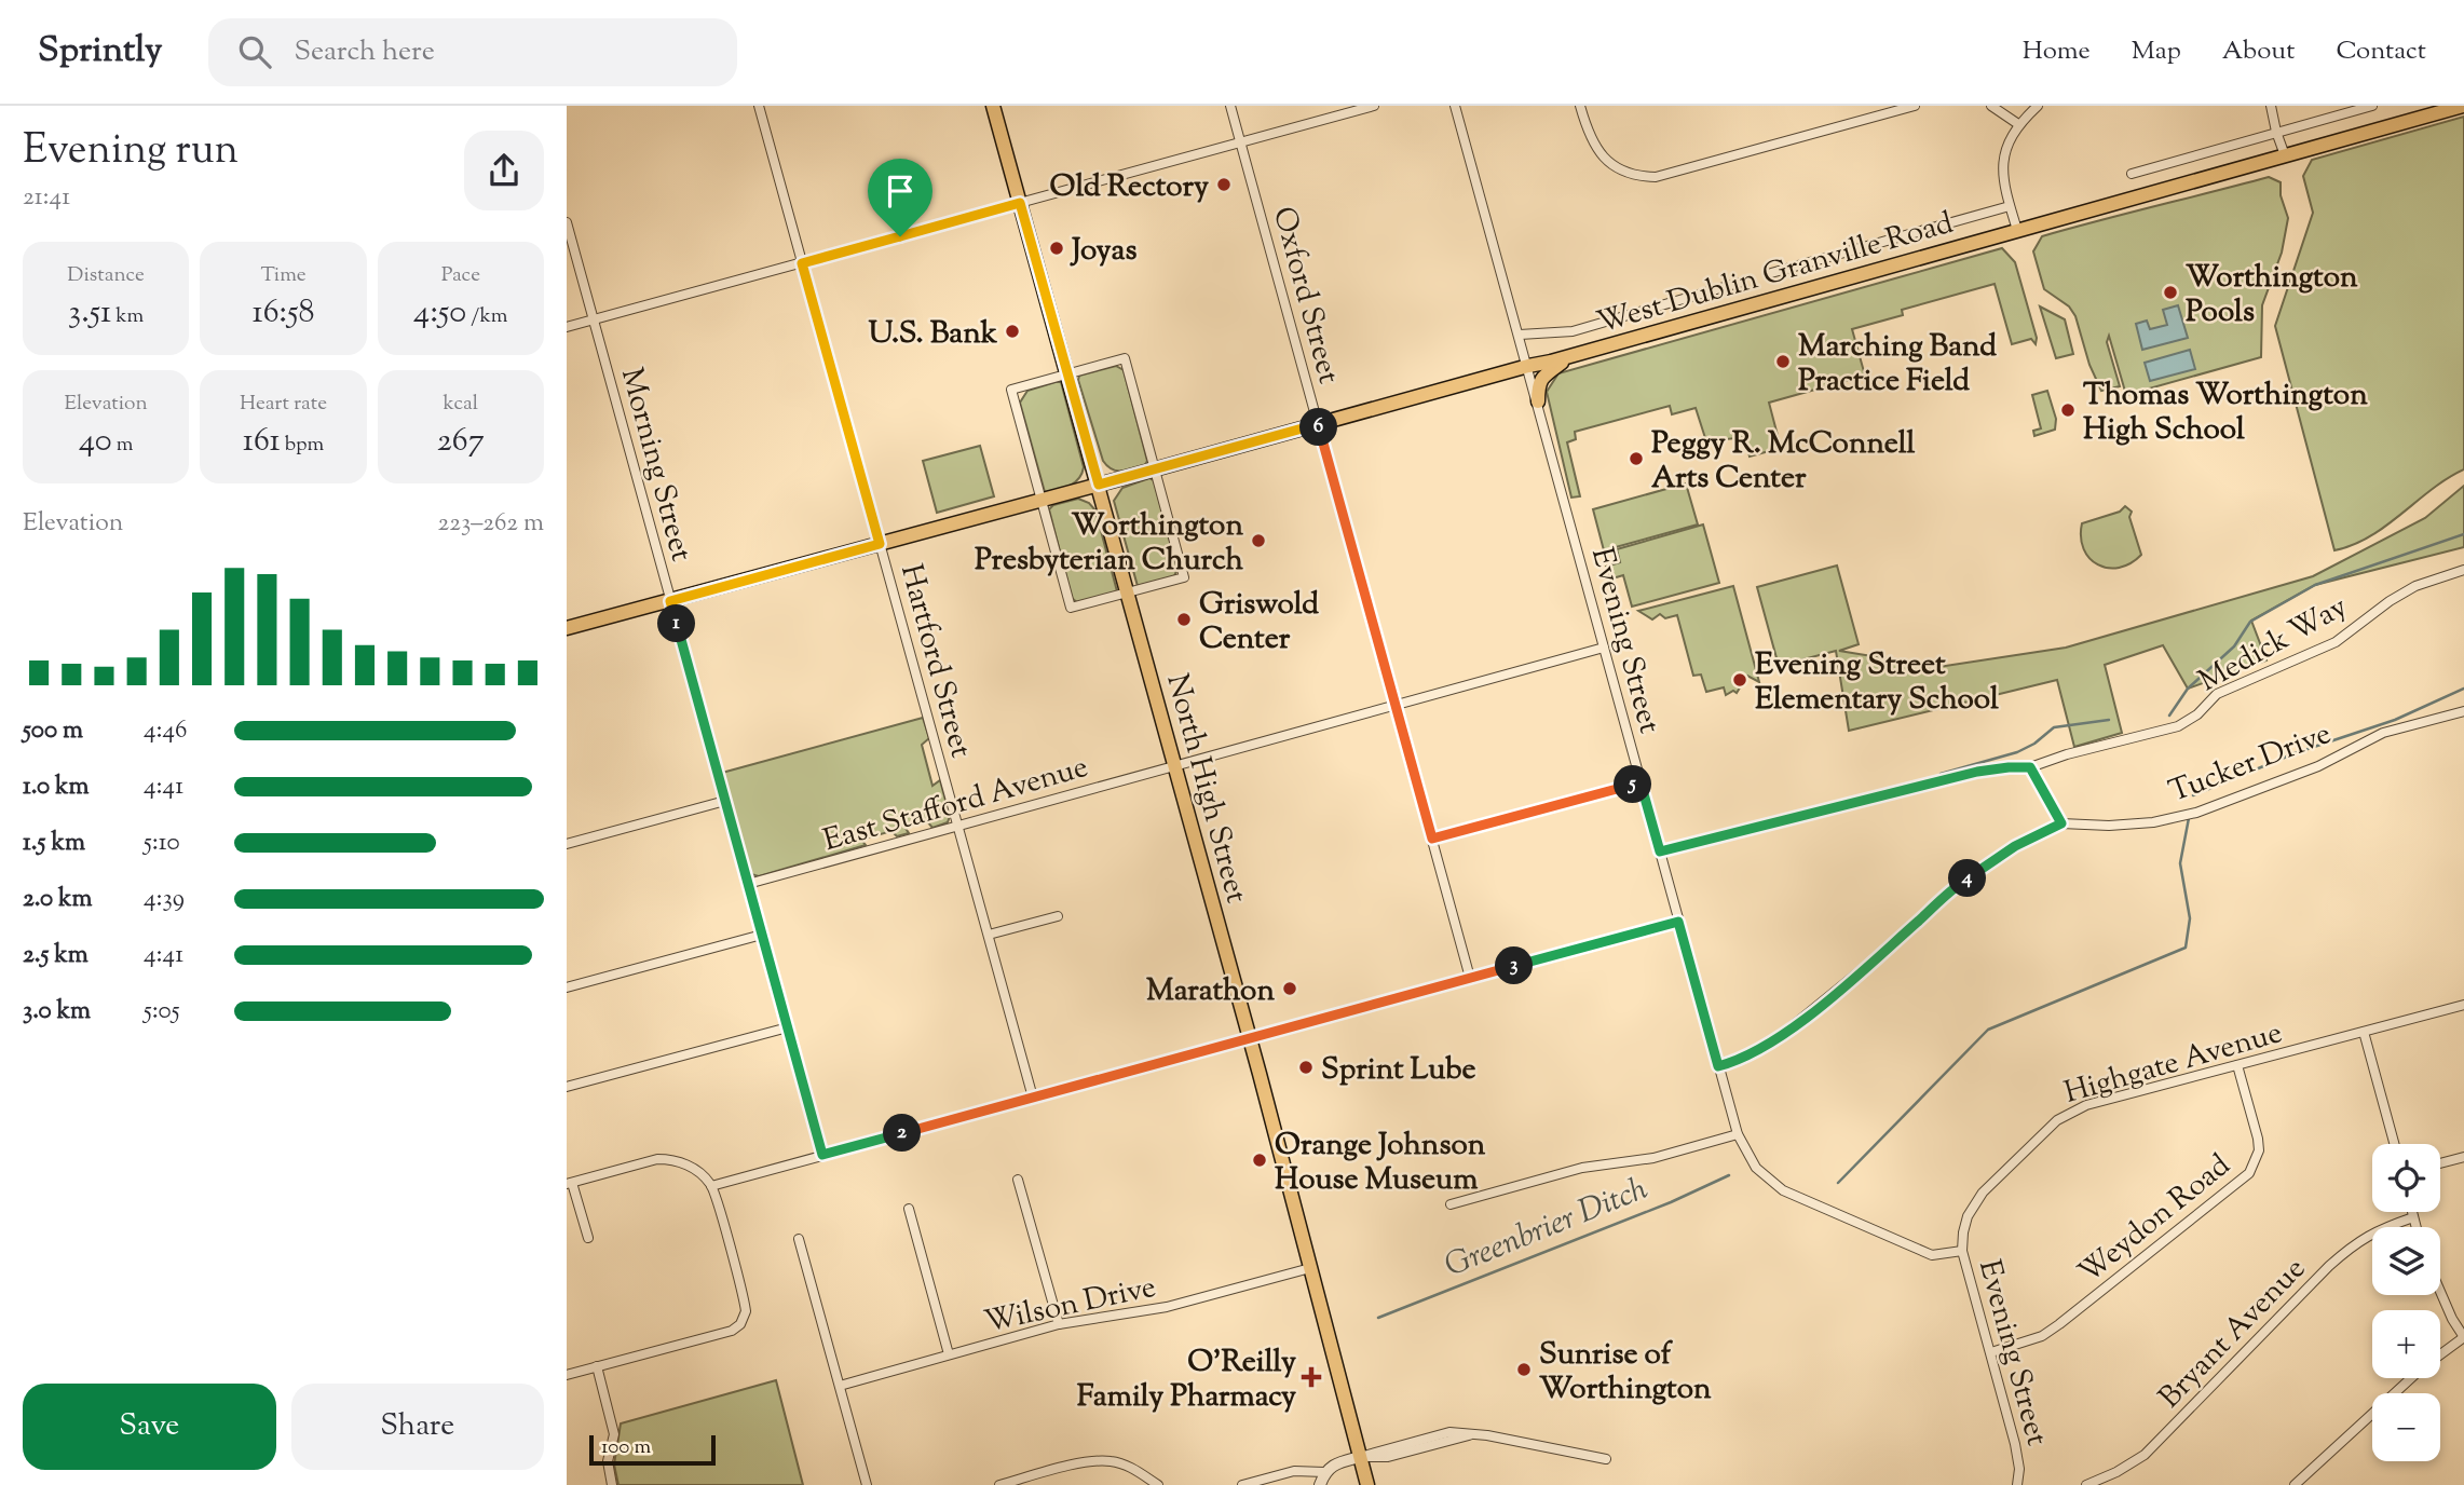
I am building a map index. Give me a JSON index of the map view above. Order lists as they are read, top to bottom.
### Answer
{
  "streets": {
    "main road": ["West Dublin Granville Road", "North High Street"],
    "street": [
      "Oxford Street",
      "Morning Street",
      "Evening Street",
      "Medick Way",
      "Hartford Street",
      "Tucker Drive",
      "East Stafford Avenue",
      "Highgate Avenue",
      "Weydon Road",
      "Wilson Drive",
      "Bryant Avenue"
    ]
  },
  "crossings": [
    ["West Dublin Granville Road", "Oxford Street"],
    ["West Dublin Granville Road", "Morning Street"],
    ["West Dublin Granville Road", "Evening Street"],
    ["West Dublin Granville Road", "Hartford Street"],
    ["West Dublin Granville Road", "North High Street"],
    ["Oxford Street", "East Stafford Avenue"],
    ["Morning Street", "East Stafford Avenue"],
    ["Evening Street", "Medick Way"],
    ["Evening Street", "Tucker Drive"],
    ["Evening Street", "East Stafford Avenue"],
    ["Evening Street", "Highgate Avenue"],
    ["Evening Street", "Weydon Road"],
    ["Hartford Street", "East Stafford Avenue"],
    ["North High Street", "East Stafford Avenue"],
    ["North High Street", "Wilson Drive"],
    ["Highgate Avenue", "Weydon Road"]
  ],
  "water": ["Greenbrier Ditch"],
  "places": {
    "other": [
      "Old Rectory",
      "Joyas",
      "Worthington Pools",
      "U.S. Bank",
      "Marching Band Practice Field",
      "Thomas Worthington High School",
      "Peggy R. McConnell Arts Center",
      "Worthington Presbyterian Church",
      "Griswold Center",
      "Evening Street Elementary School",
      "Marathon",
      "Sprint Lube",
      "Orange Johnson House Museum",
      "Sunrise of Worthington"
    ],
    "health": ["O'Reilly Family Pharmacy"]
  },
  "scale_bar": "100 m",
  "page": {
    "header": "Sprintly",
    "search": "Search here",
    "nav": [
      "Home",
      "Map",
      "About",
      "Contact"
    ],
    "heading": ["Evening run", "21:41"],
    "stats": [
      ["Distance", "3.51 km"],
      ["Time", "16:58"],
      ["Pace", "4:50 /km"],
      ["Elevation", "40 m"],
      ["Heart rate", "161 bpm"],
      ["kcal", "267"]
    ],
    "pins": [
      "6",
      "1",
      "5",
      "4",
      "3",
      "2"
    ],
    "chart": ["Elevation", "223–262 m"],
    "list": [
      {
        "name": "500 m",
        "note": "4:46"
      },
      {
        "name": "1.0 km",
        "note": "4:41"
      },
      {
        "name": "1.5 km",
        "note": "5:10"
      },
      {
        "name": "2.0 km",
        "note": "4:39"
      },
      {
        "name": "2.5 km",
        "note": "4:41"
      },
      {
        "name": "3.0 km",
        "note": "5:05"
      }
    ],
    "map_buttons": ["+", "−"],
    "buttons": ["Save", "Share"],
    "scale": "100 m"
  }
}
